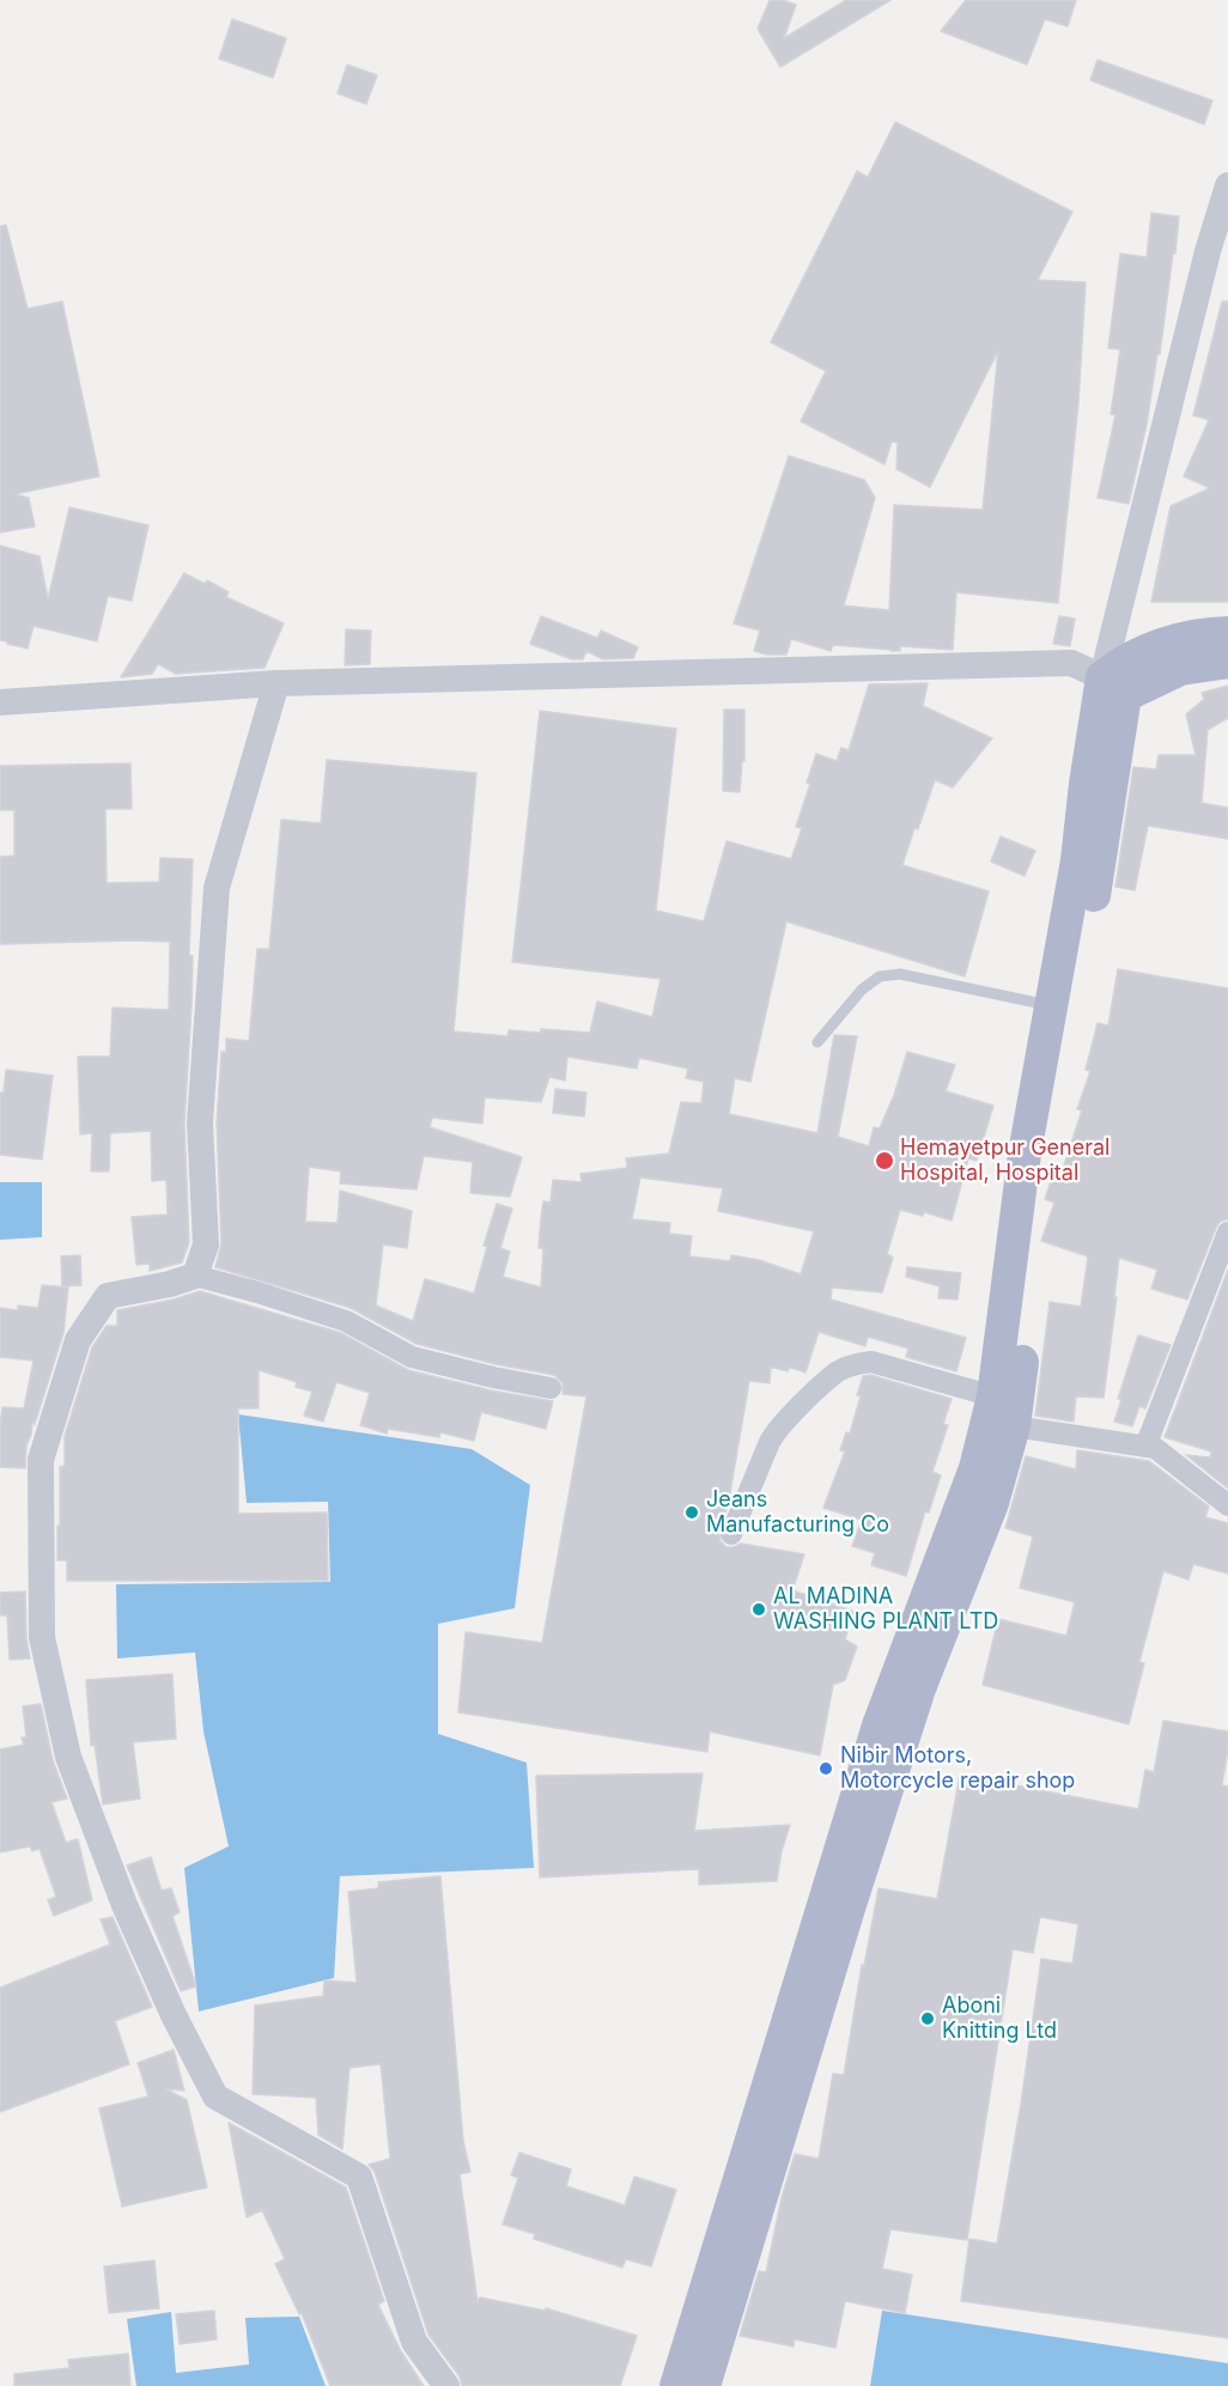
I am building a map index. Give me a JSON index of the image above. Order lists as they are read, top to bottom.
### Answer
{
  "places": [
    "Hemayetpur General Hospital, Hospital",
    "Jeans Manufacturing Co",
    "AL MADINA WASHING PLANT LTD",
    "Nibir Motors, Motorcycle repair shop",
    "Aboni Knitting Ltd"
  ]
}
